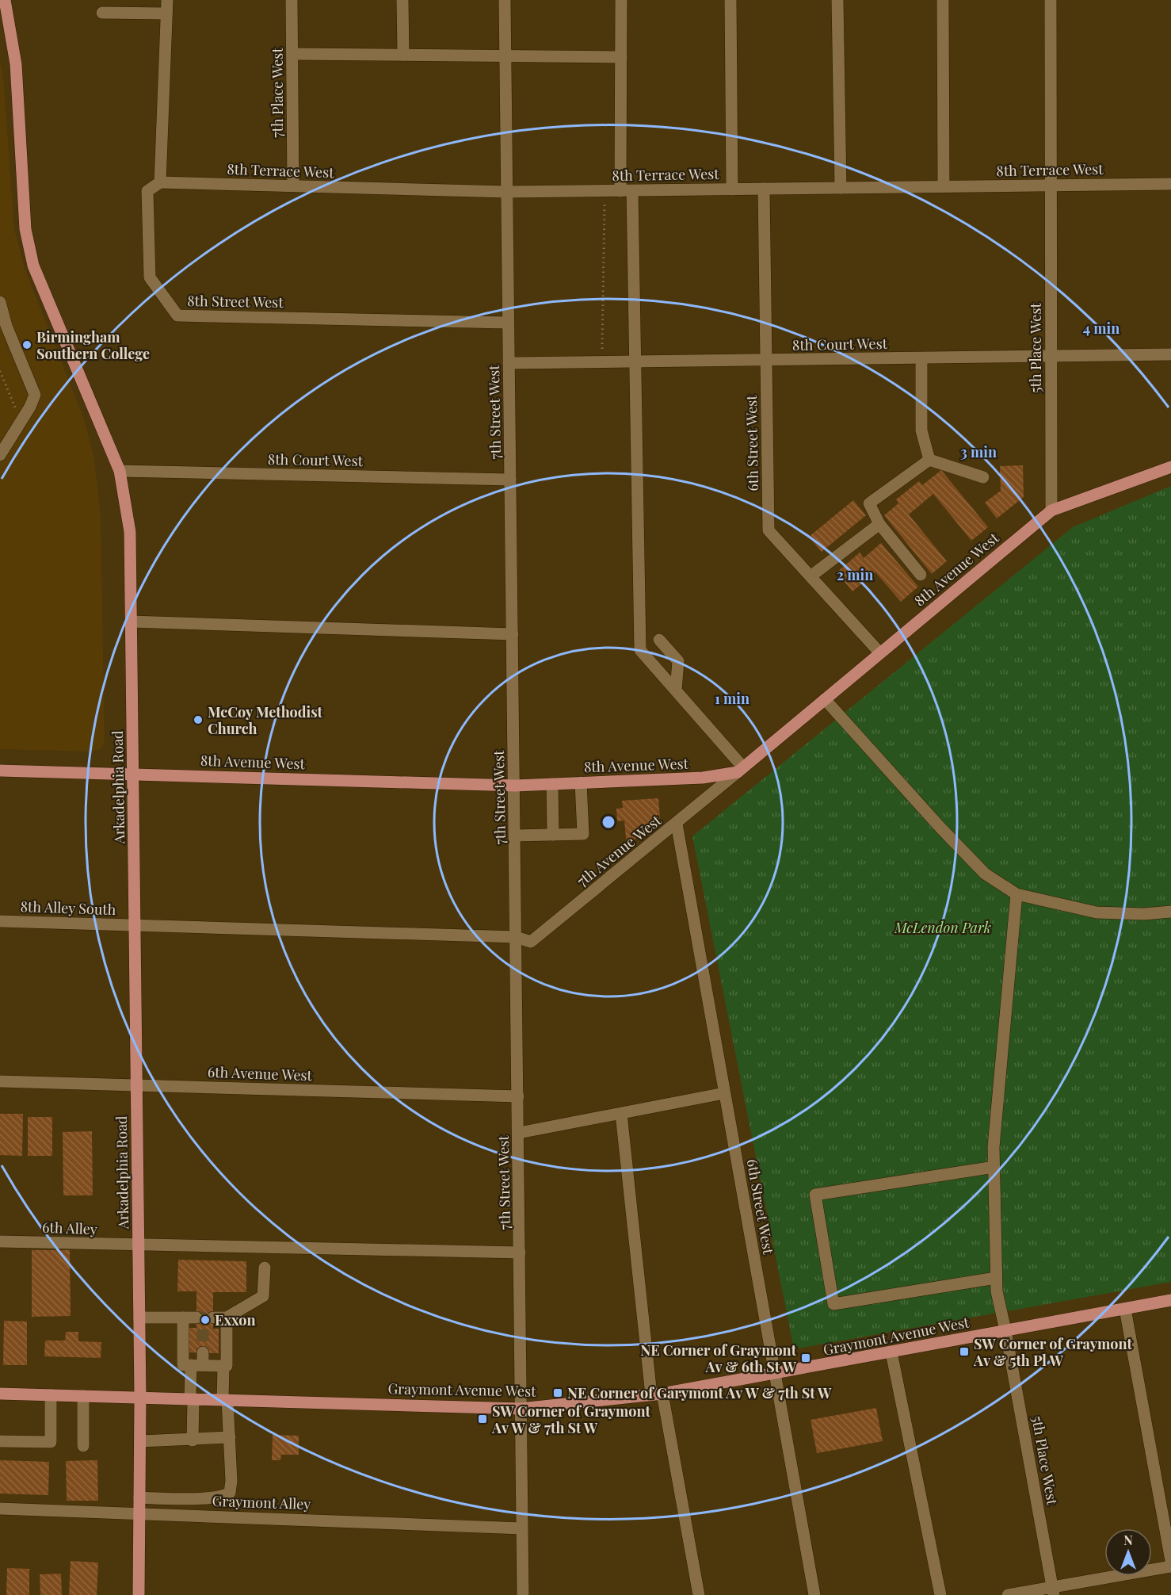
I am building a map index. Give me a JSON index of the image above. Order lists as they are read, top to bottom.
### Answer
{
  "streets": {
    "main road": ["8th Avenue West", "Arkadelphia Road", "Graymont Avenue West"],
    "street": [
      "7th Place West",
      "8th Terrace West",
      "8th Street West",
      "8th Court West",
      "5th Place West",
      "7th Street West",
      "6th Street West",
      "7th Avenue West",
      "8th Alley South",
      "6th Avenue West",
      "6th Alley",
      "Graymont Alley"
    ]
  },
  "crossings": [
    ["7th Place West", "8th Terrace West"],
    ["8th Terrace West", "8th Street West"],
    ["8th Terrace West", "5th Place West"],
    ["8th Terrace West", "7th Street West"],
    ["8th Terrace West", "6th Street West"],
    ["8th Street West", "7th Street West"],
    ["8th Court West", "5th Place West"],
    ["8th Court West", "7th Street West"],
    ["8th Court West", "6th Street West"],
    ["8th Court West", "Arkadelphia Road"],
    ["5th Place West", "8th Avenue West"],
    ["5th Place West", "Graymont Avenue West"],
    ["7th Street West", "8th Avenue West"],
    ["7th Street West", "7th Avenue West"],
    ["7th Street West", "8th Alley South"],
    ["7th Street West", "6th Avenue West"],
    ["7th Street West", "6th Alley"],
    ["7th Street West", "Graymont Avenue West"],
    ["7th Street West", "Graymont Alley"],
    ["6th Street West", "8th Avenue West"],
    ["6th Street West", "7th Avenue West"],
    ["6th Street West", "Graymont Avenue West"],
    ["8th Avenue West", "Arkadelphia Road"],
    ["8th Avenue West", "7th Avenue West"],
    ["Arkadelphia Road", "8th Alley South"],
    ["Arkadelphia Road", "6th Avenue West"],
    ["Arkadelphia Road", "6th Alley"],
    ["Arkadelphia Road", "Graymont Avenue West"],
    ["Arkadelphia Road", "Graymont Alley"],
    ["7th Avenue West", "8th Alley South"]
  ],
  "parks": ["McLendon Park"],
  "places": {
    "other": ["Birmingham Southern College", "McCoy Methodist Church", "Exxon"],
    "transit": [
      "SW Corner of Graymont Av & 5th Pl W",
      "NE Corner of Graymont Av & 6th St W",
      "NE Corner of Garymont Av W & 7th St W",
      "SW Corner of Graymont Av W & 7th St W"
    ]
  },
  "north": "top",
  "rings": [
    "4 min",
    "3 min",
    "2 min",
    "1 min"
  ]
}
